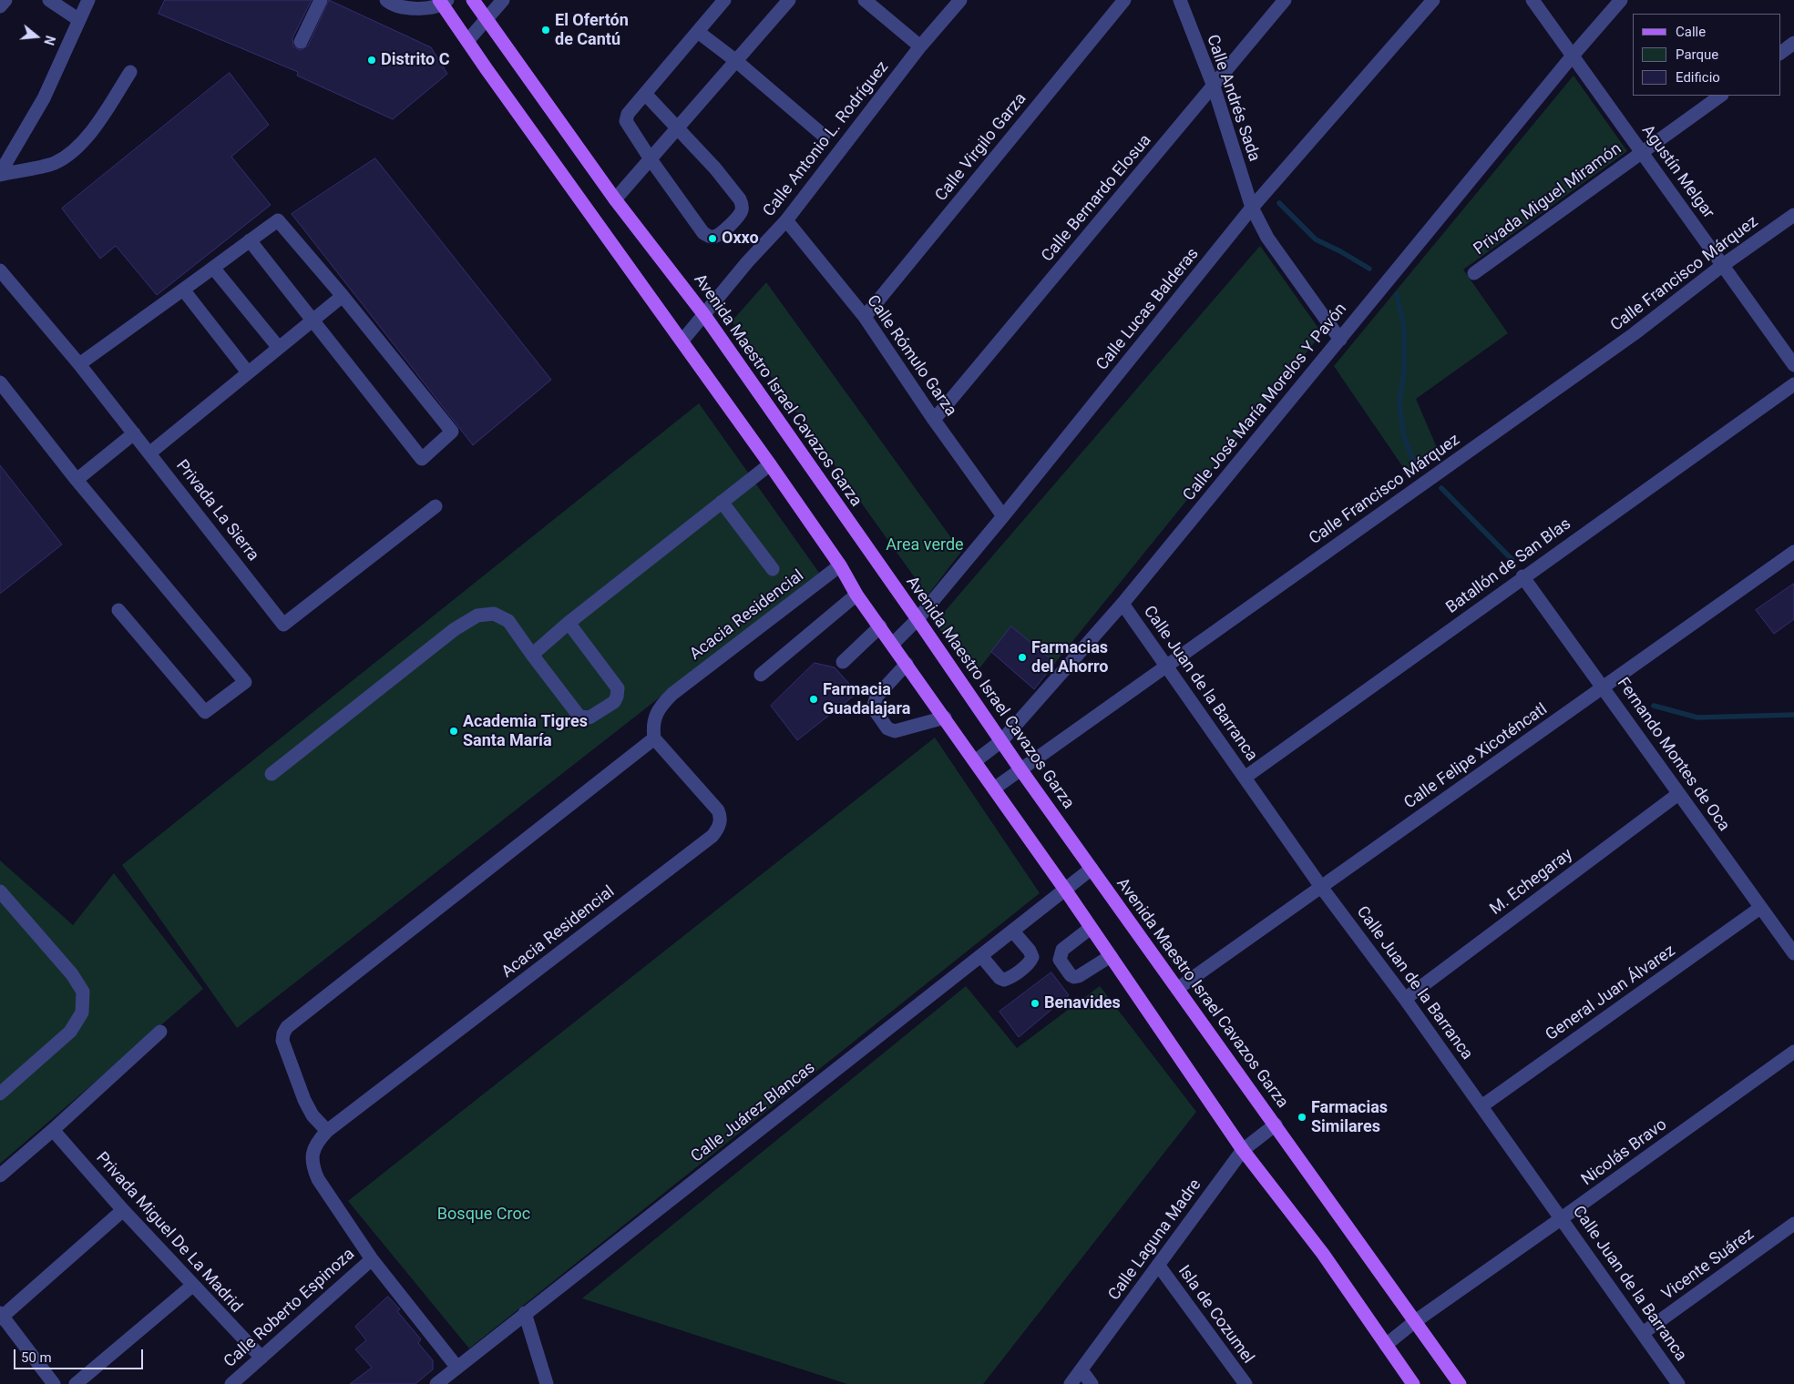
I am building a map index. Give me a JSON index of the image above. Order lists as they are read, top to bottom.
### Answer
{
  "streets": {
    "main road": ["Avenida Maestro Israel Cavazos Garza"],
    "street": [
      "Calle Andrés Sada",
      "Calle Antonio L. Rodríguez",
      "Calle Virgilo Garza",
      "Agustín Melgar",
      "Calle Bernardo Elosua",
      "Privada Miguel Miramón",
      "Calle Francisco Márquez",
      "Calle Lucas Balderas",
      "Calle Rómulo Garza",
      "Calle José María Morelos Y Pavón",
      "Privada La Sierra",
      "Batallón de San Blas",
      "Acacia Residencial",
      "Calle Juan de la Barranca",
      "Fernando Montes de Oca",
      "Calle Felipe Xicoténcatl",
      "M. Echegaray",
      "General Juan Álvarez",
      "Calle Juárez Blancas",
      "Nicolás Bravo",
      "Privada Miguel De La Madrid",
      "Calle Laguna Madre",
      "Vicente Suárez",
      "Calle Roberto Espinoza",
      "Isla de Cozumel"
    ]
  },
  "crossings": [
    ["Calle Andrés Sada", "Calle Bernardo Elosua"],
    ["Calle Andrés Sada", "Calle Lucas Balderas"],
    ["Calle Andrés Sada", "Calle José María Morelos Y Pavón"],
    ["Calle Antonio L. Rodríguez", "Calle Rómulo Garza"],
    ["Calle Antonio L. Rodríguez", "Avenida Maestro Israel Cavazos Garza"],
    ["Calle Virgilo Garza", "Calle Rómulo Garza"],
    ["Agustín Melgar", "Privada Miguel Miramón"],
    ["Agustín Melgar", "Calle Francisco Márquez"],
    ["Agustín Melgar", "Calle José María Morelos Y Pavón"],
    ["Calle Bernardo Elosua", "Calle Rómulo Garza"],
    ["Calle Francisco Márquez", "Avenida Maestro Israel Cavazos Garza"],
    ["Calle Francisco Márquez", "Calle Juan de la Barranca"],
    ["Calle Lucas Balderas", "Calle Rómulo Garza"],
    ["Calle Lucas Balderas", "Avenida Maestro Israel Cavazos Garza"],
    ["Avenida Maestro Israel Cavazos Garza", "Calle José María Morelos Y Pavón"],
    ["Avenida Maestro Israel Cavazos Garza", "Calle Felipe Xicoténcatl"],
    ["Avenida Maestro Israel Cavazos Garza", "Calle Juárez Blancas"],
    ["Avenida Maestro Israel Cavazos Garza", "Nicolás Bravo"],
    ["Avenida Maestro Israel Cavazos Garza", "Calle Laguna Madre"],
    ["Calle José María Morelos Y Pavón", "Calle Juan de la Barranca"],
    ["Batallón de San Blas", "Calle Juan de la Barranca"],
    ["Batallón de San Blas", "Fernando Montes de Oca"],
    ["Acacia Residencial", "Calle Juárez Blancas"],
    ["Acacia Residencial", "Calle Roberto Espinoza"],
    ["Calle Juan de la Barranca", "Calle Felipe Xicoténcatl"],
    ["Calle Juan de la Barranca", "M. Echegaray"],
    ["Calle Juan de la Barranca", "General Juan Álvarez"],
    ["Calle Juan de la Barranca", "Nicolás Bravo"],
    ["Calle Juan de la Barranca", "Vicente Suárez"],
    ["Fernando Montes de Oca", "Calle Felipe Xicoténcatl"],
    ["Fernando Montes de Oca", "M. Echegaray"],
    ["Fernando Montes de Oca", "General Juan Álvarez"],
    ["Privada Miguel De La Madrid", "Calle Roberto Espinoza"],
    ["Calle Laguna Madre", "Isla de Cozumel"]
  ],
  "parks": ["Area verde", "Bosque Croc"],
  "places": [
    "El Ofertón de Cantú",
    "Distrito C",
    "Oxxo",
    "Farmacias del Ahorro",
    "Farmacia Guadalajara",
    "Academia Tigres Santa María",
    "Benavides",
    "Farmacias Similares"
  ],
  "legend": ["Calle", "Parque", "Edificio"],
  "scale_bar": "50 m",
  "north": "right"
}
